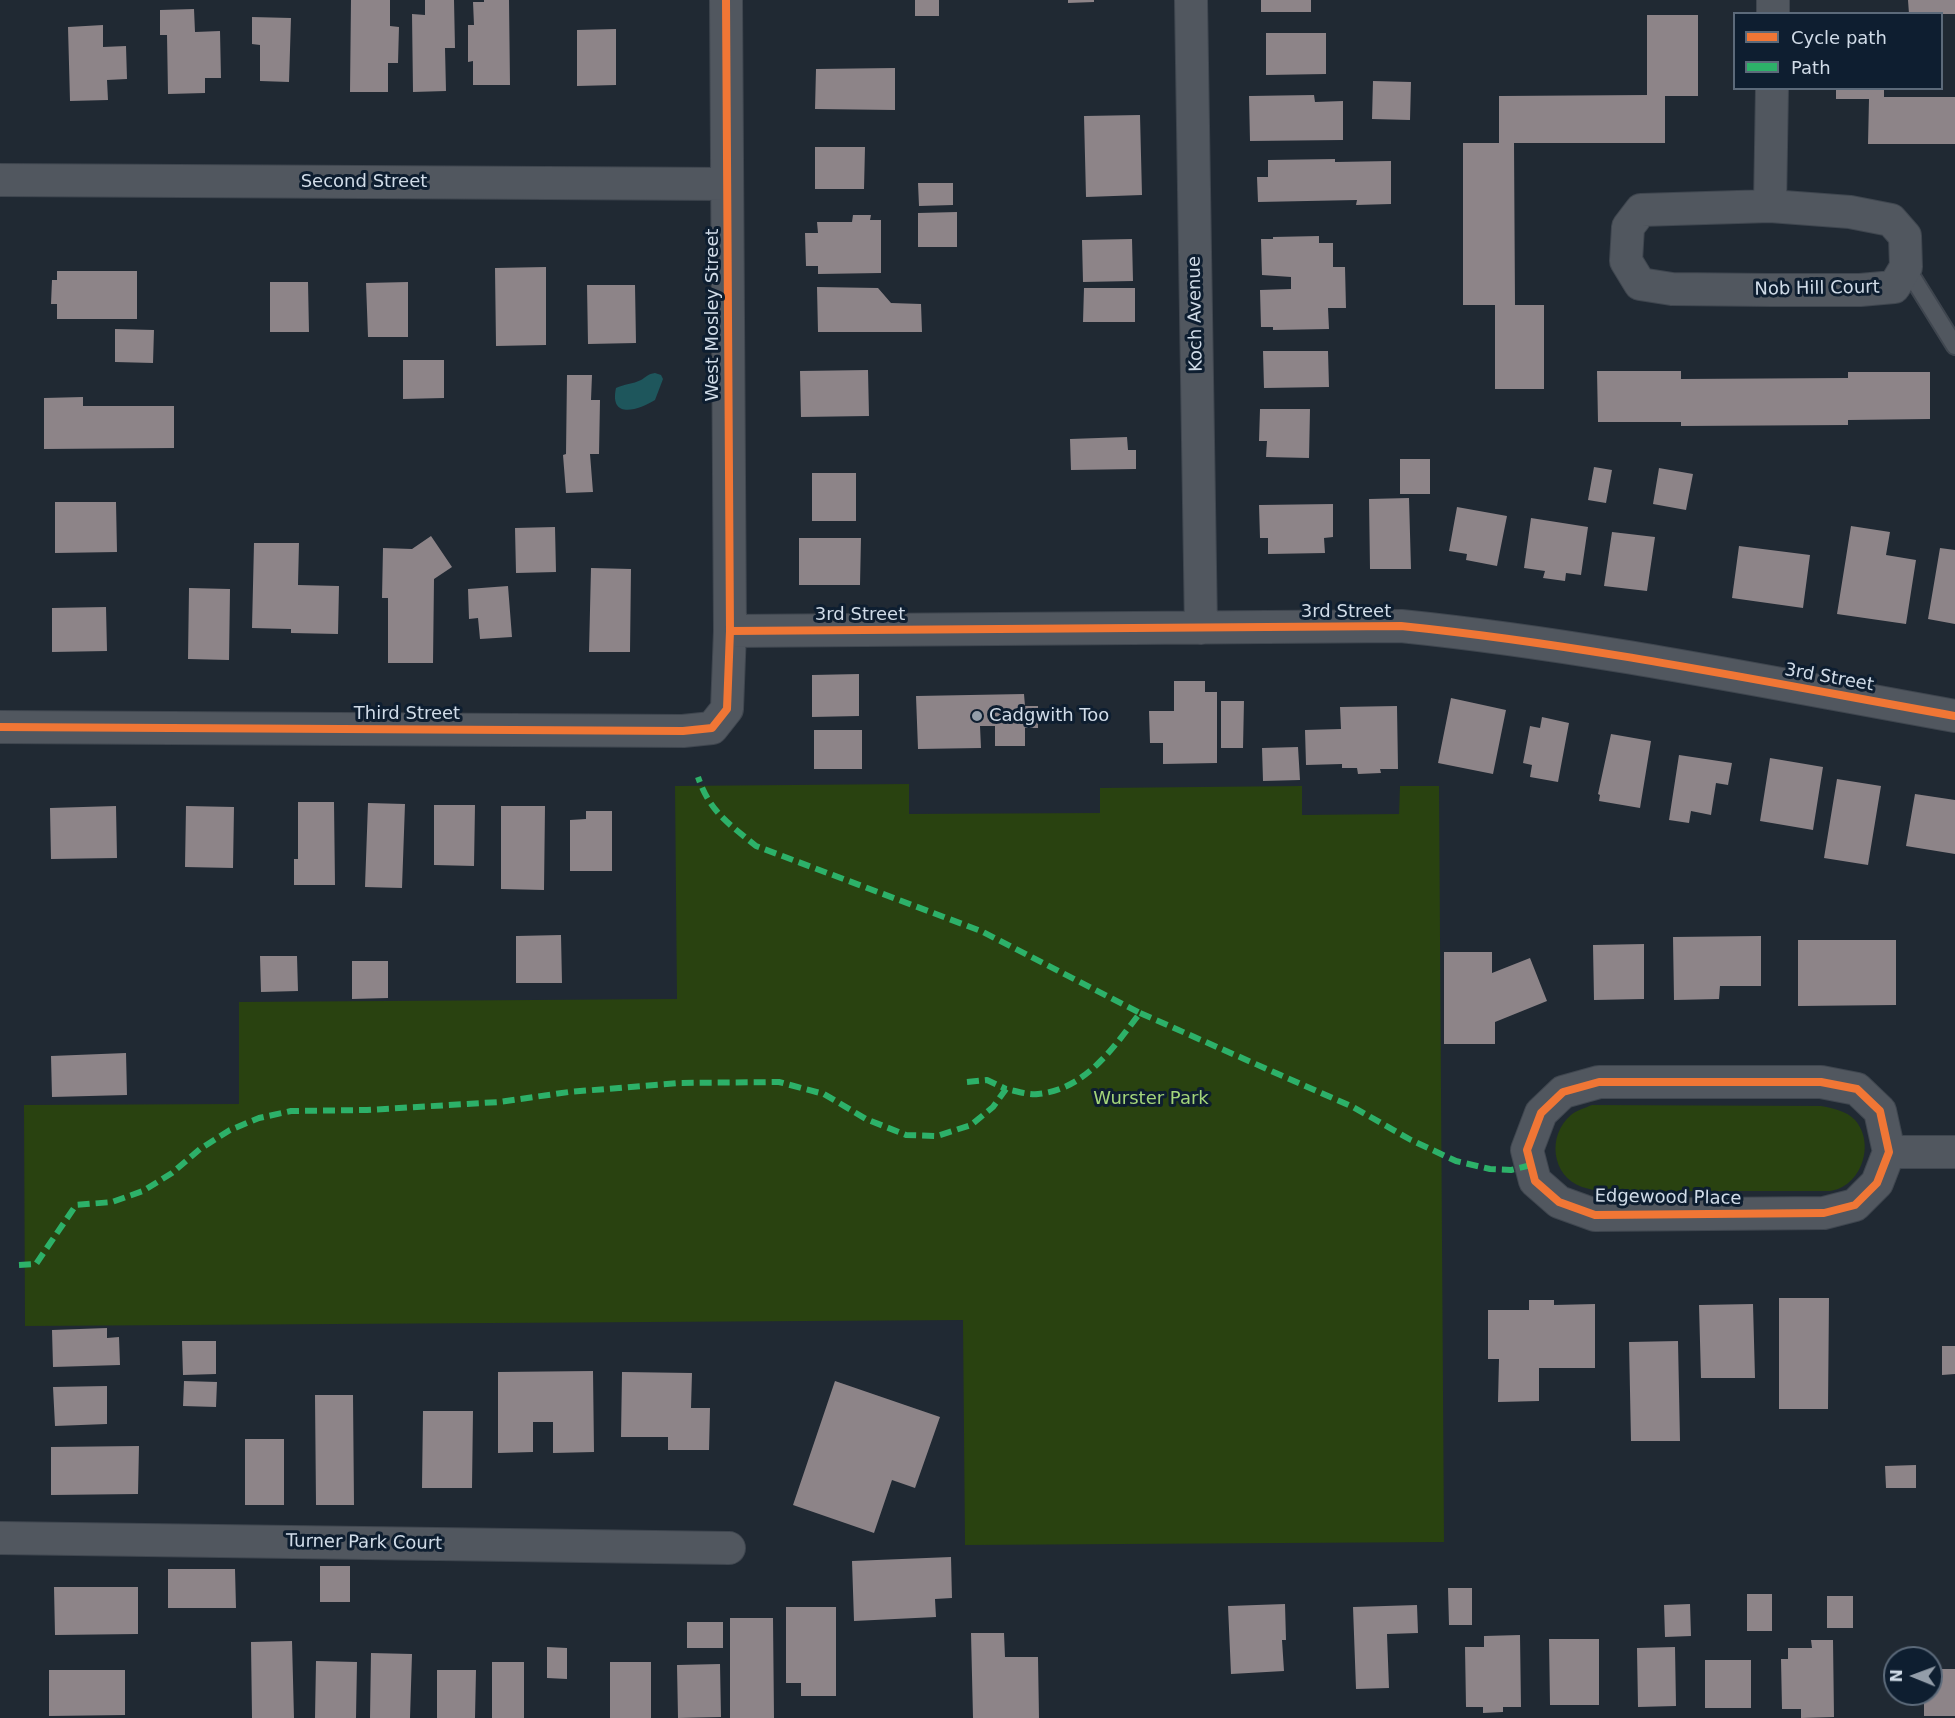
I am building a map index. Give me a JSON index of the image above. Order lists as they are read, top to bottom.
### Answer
{
  "streets": {
    "street": [
      "Second Street",
      "Nob Hill Court",
      "Koch Avenue",
      "West Mosley Street",
      "3rd Street",
      "Third Street",
      "Edgewood Place",
      "Turner Park Court"
    ]
  },
  "crossings": [
    ["Second Street", "West Mosley Street"],
    ["Koch Avenue", "3rd Street"],
    ["West Mosley Street", "3rd Street"],
    ["West Mosley Street", "Third Street"],
    ["3rd Street", "Third Street"]
  ],
  "parks": ["Wurster Park"],
  "places": ["Cadgwith Too"],
  "legend": ["Cycle path", "Path"],
  "north": "left"
}
